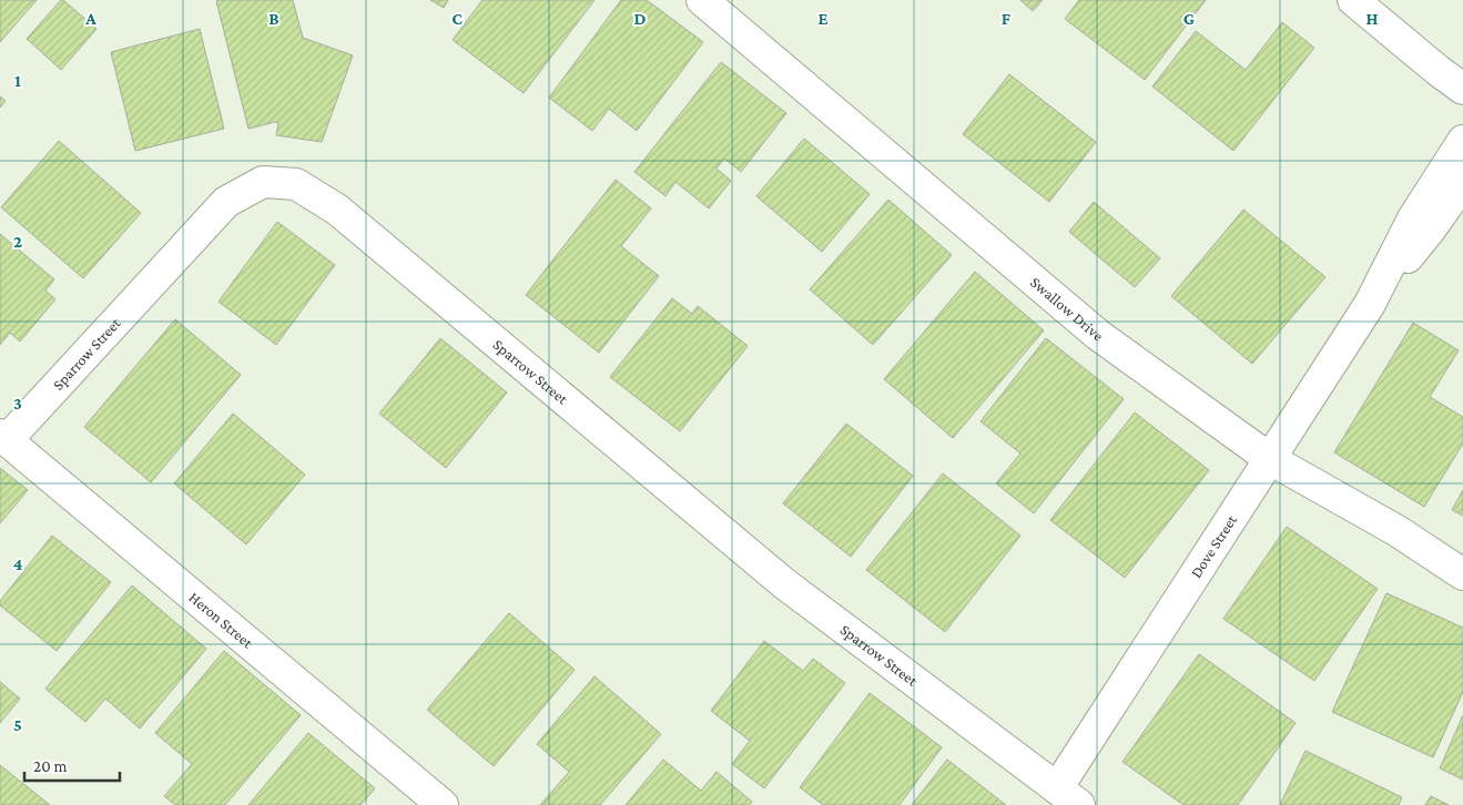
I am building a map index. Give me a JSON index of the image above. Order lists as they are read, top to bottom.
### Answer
{
  "streets": {
    "street": [
      "Swallow Drive",
      "Sparrow Street",
      "Dove Street",
      "Heron Street"
    ]
  },
  "crossings": [
    ["Swallow Drive", "Dove Street"],
    ["Sparrow Street", "Dove Street"],
    ["Sparrow Street", "Heron Street"]
  ],
  "scale_bar": "20 m",
  "grid": {
    "columns": [
      "A",
      "B",
      "C",
      "D",
      "E",
      "F",
      "G",
      "H"
    ],
    "rows": [
      "1",
      "2",
      "3",
      "4",
      "5"
    ]
  }
}
